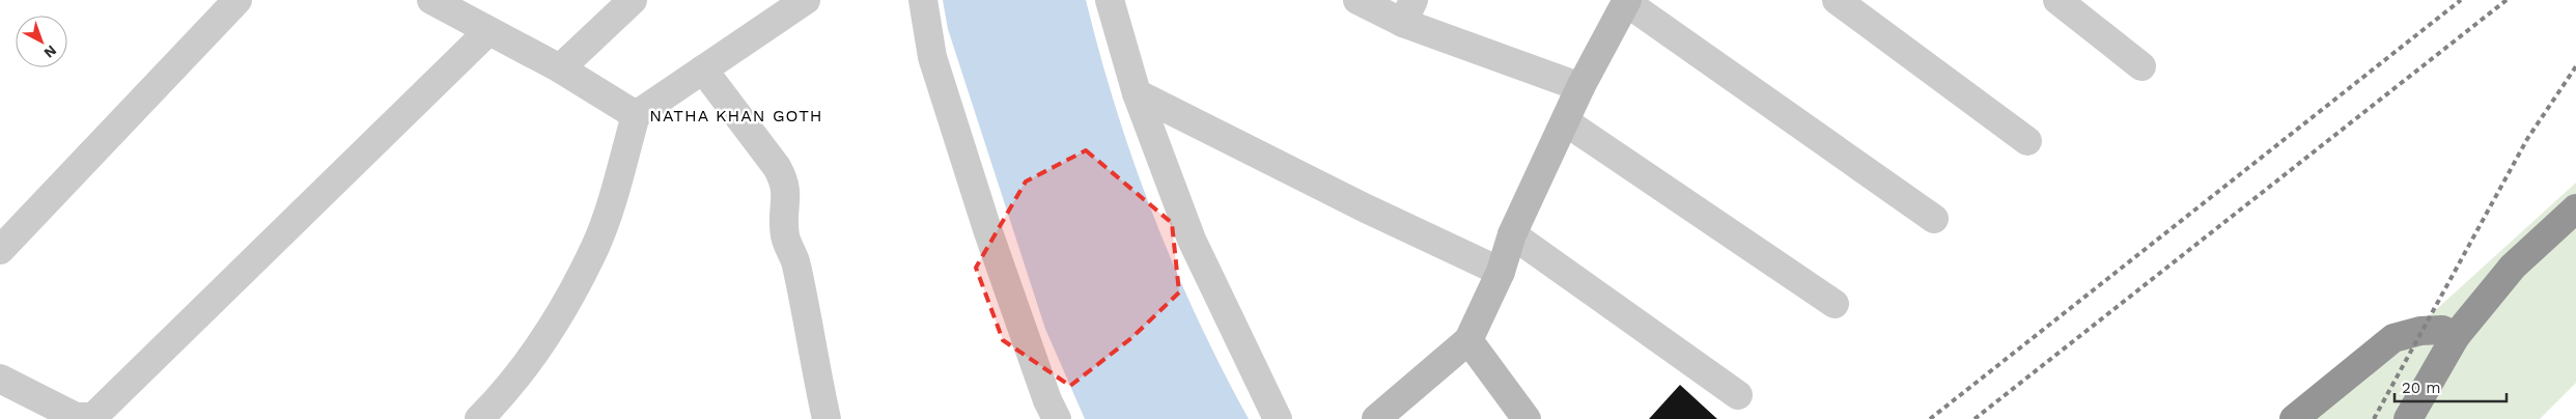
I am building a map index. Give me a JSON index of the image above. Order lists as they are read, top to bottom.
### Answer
{
  "districts": ["NATHA KHAN GOTH"],
  "scale_bar": "20 m",
  "north": "bottom right"
}
